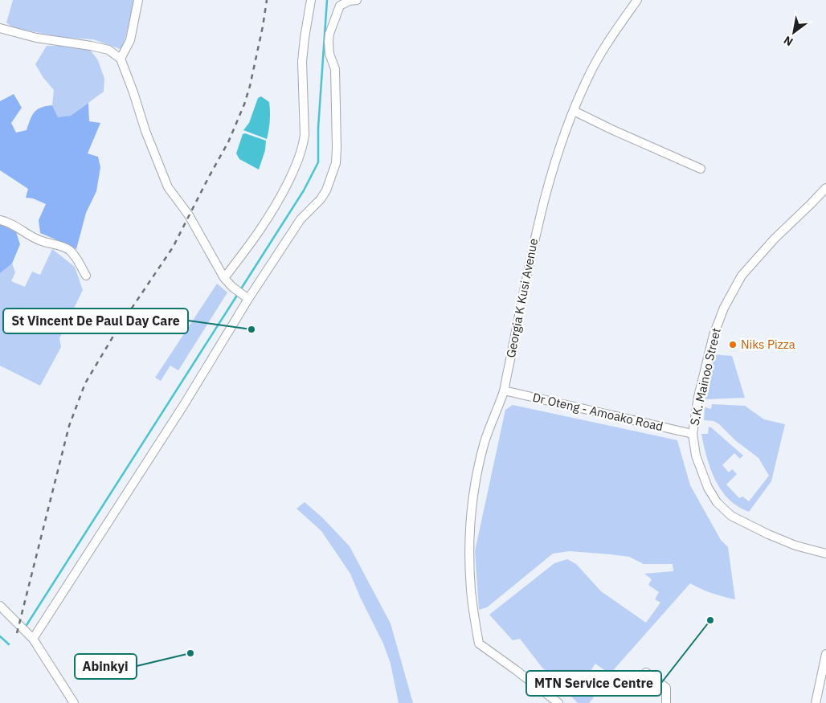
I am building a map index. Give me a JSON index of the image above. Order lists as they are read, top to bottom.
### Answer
{
  "streets": {
    "street": ["Georgia K Kusi Avenue", "S.K. Mainoo Street", "Dr Oteng - Amoako Road"]
  },
  "crossings": [
    ["Georgia K Kusi Avenue", "Dr Oteng - Amoako Road"],
    ["S.K. Mainoo Street", "Dr Oteng - Amoako Road"]
  ],
  "places": [
    "St Vincent De Paul Day Care",
    "Niks Pizza",
    "MTN Service Centre",
    "Abinkyi"
  ],
  "north": "bottom left"
}
